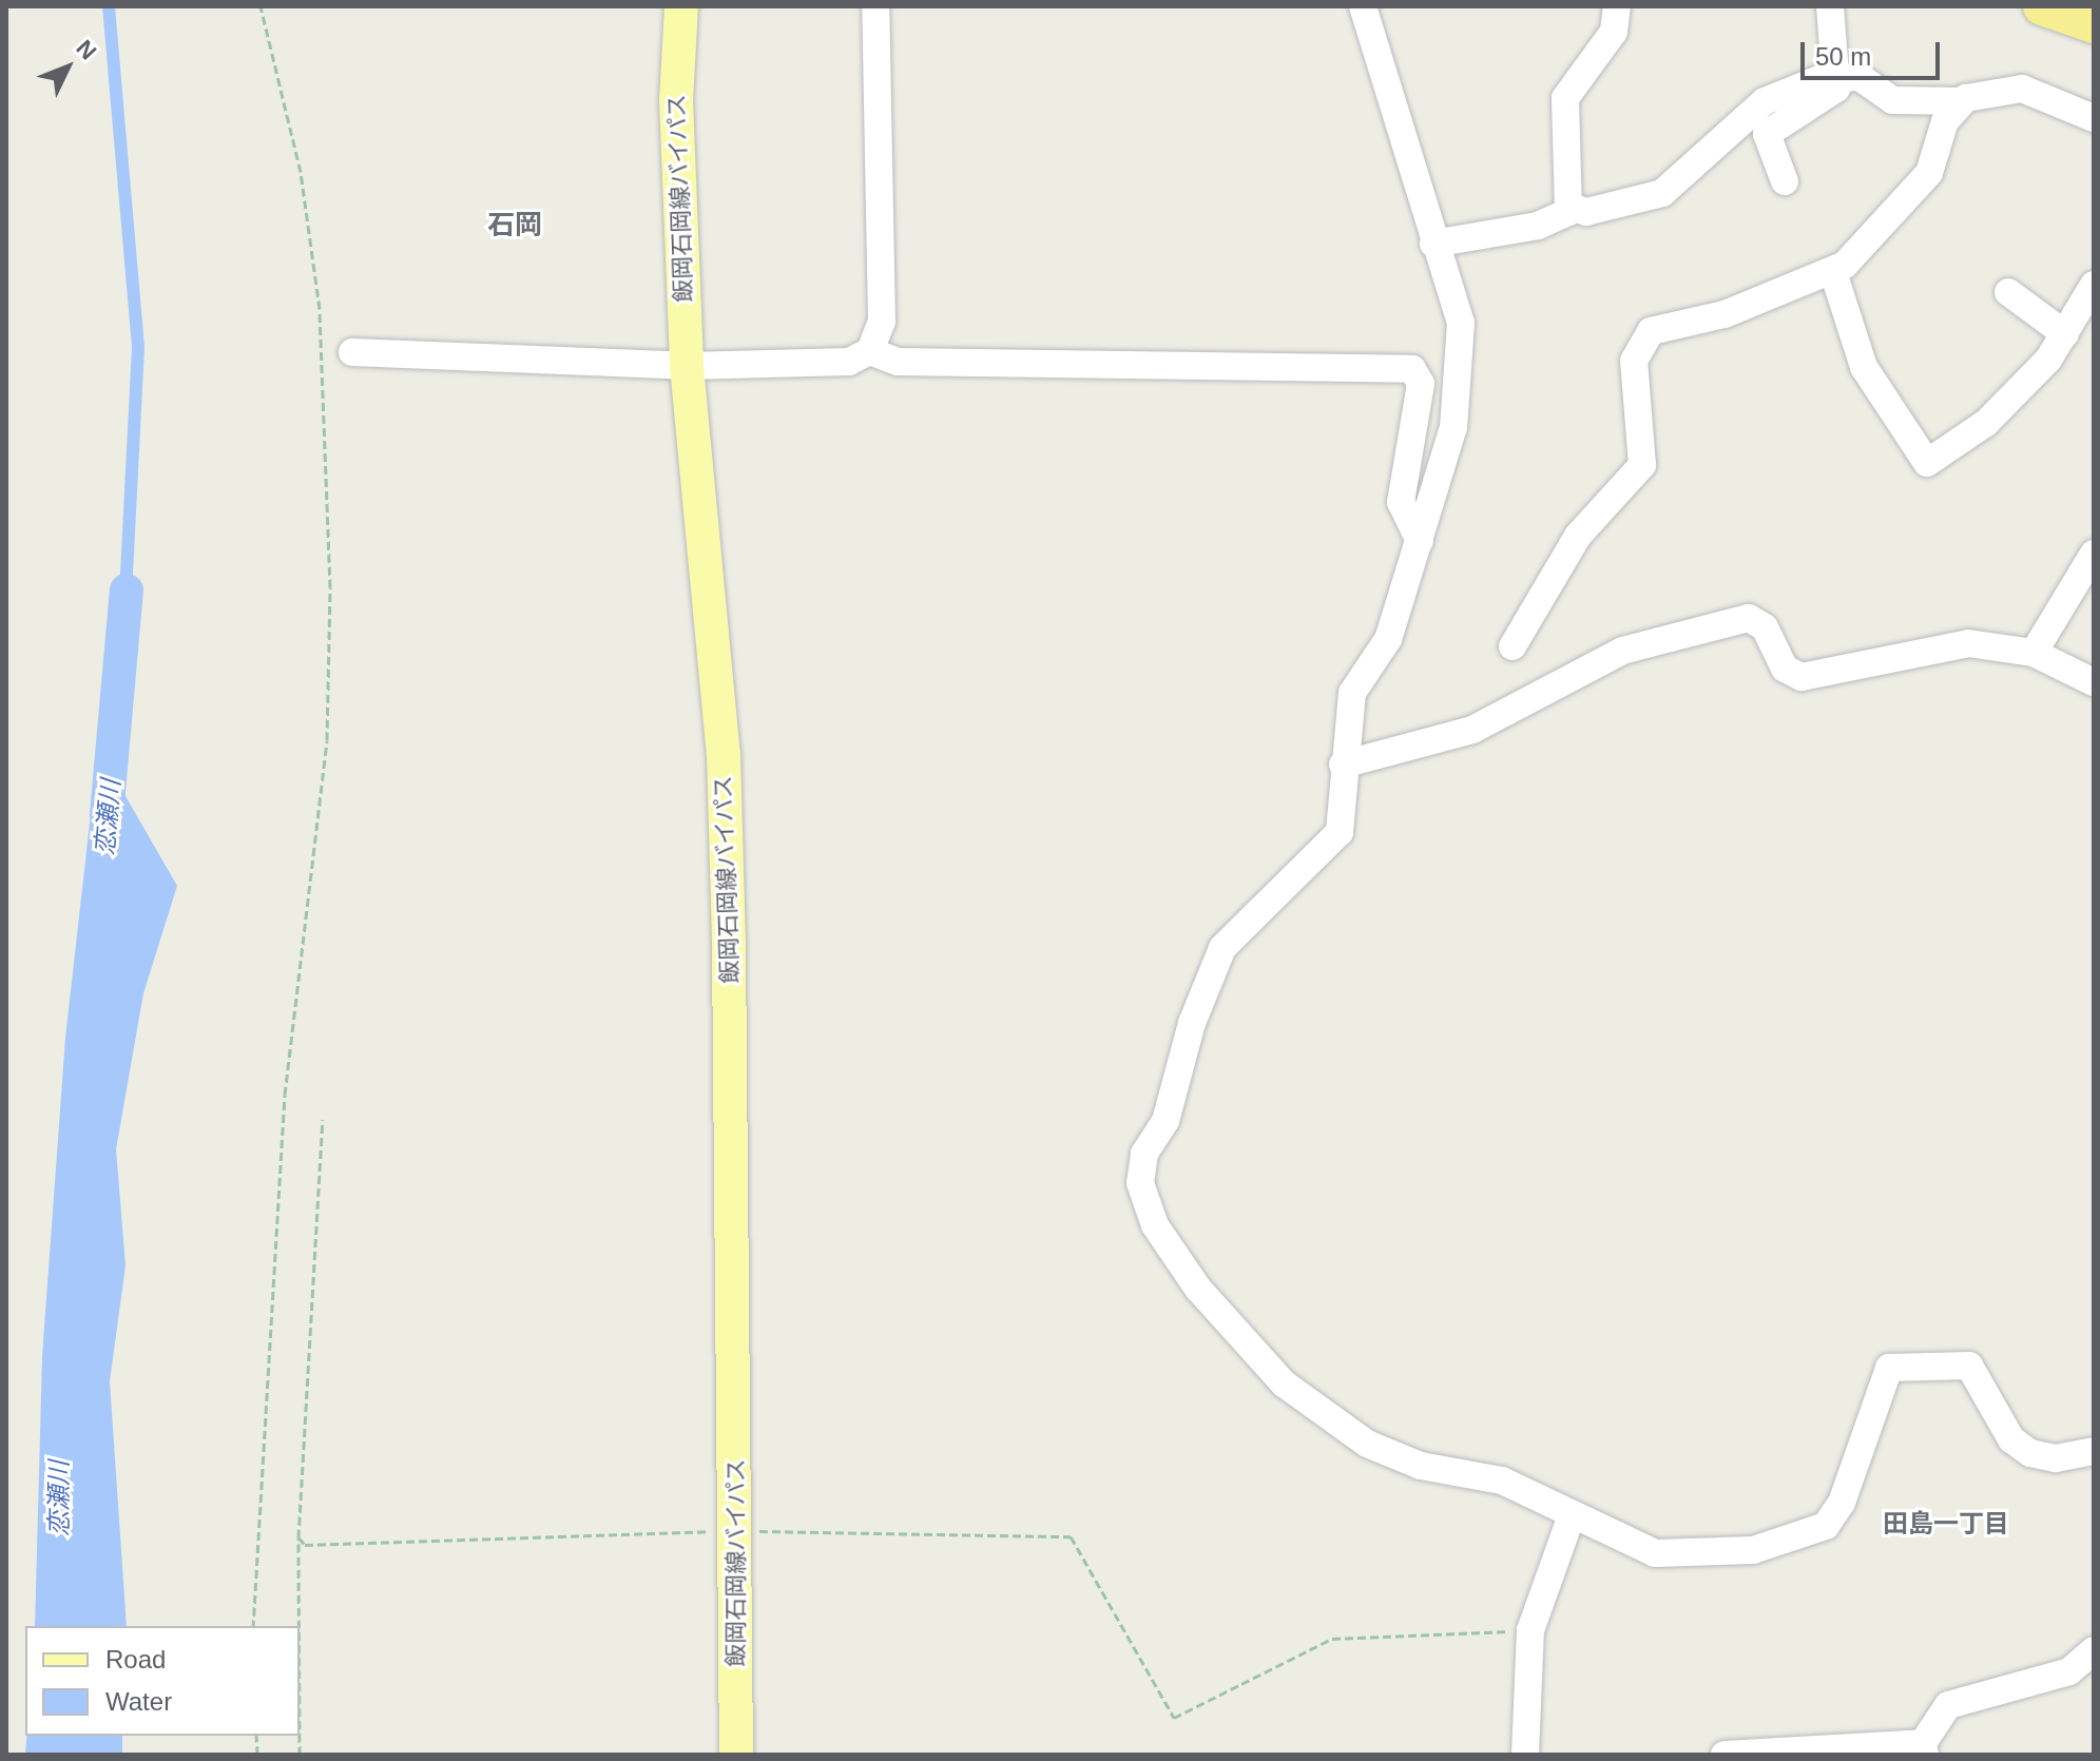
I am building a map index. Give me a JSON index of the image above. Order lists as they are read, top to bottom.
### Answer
{
  "streets": {
    "main road": ["飯岡石岡線バイパス"]
  },
  "districts": ["石岡", "田島一丁目"],
  "water": ["恋瀬川"],
  "legend": ["Road", "Water"],
  "scale_bar": "50 m",
  "north": "top right"
}
